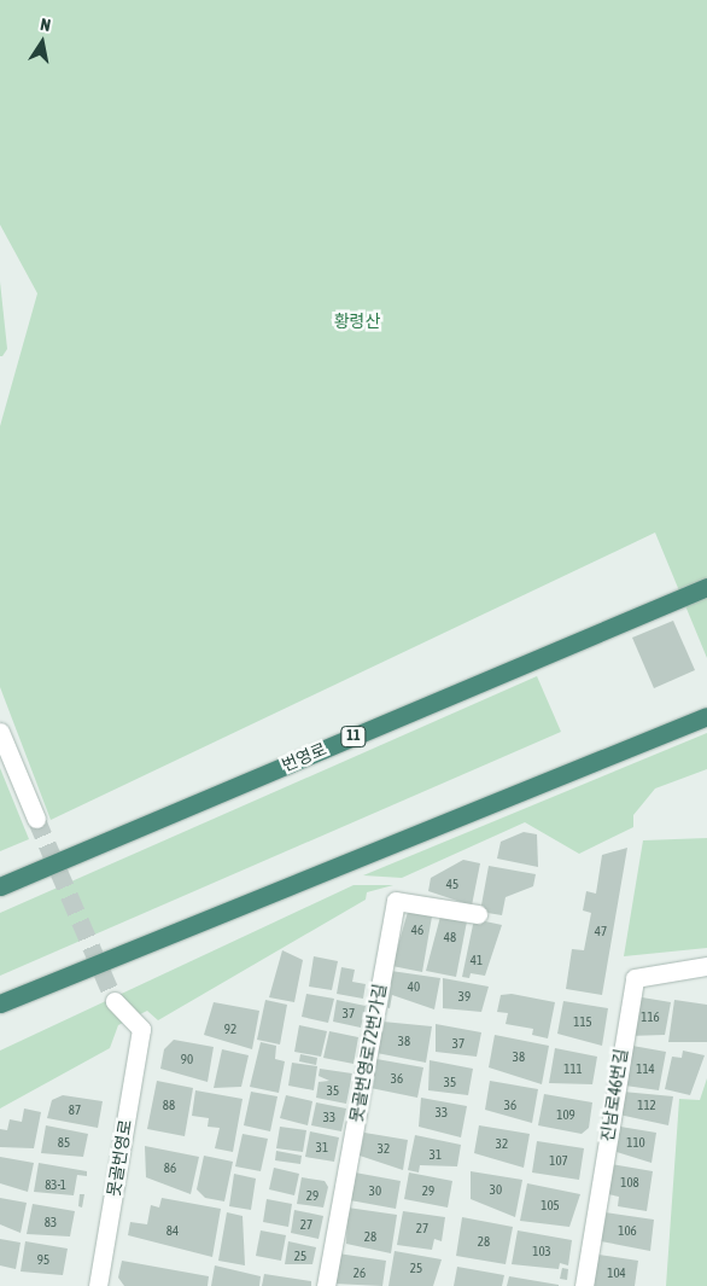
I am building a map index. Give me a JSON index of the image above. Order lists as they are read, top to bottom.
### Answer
{
  "streets": {
    "highway": ["11", "번영로"],
    "street": ["못골번영로72번가길", "진남로46번길", "못골번영로"]
  },
  "parks": ["황령산"],
  "house_numbers": [
    "45",
    "46",
    "47",
    "48",
    "41",
    "40",
    "39",
    "37",
    "116",
    "115",
    "92",
    "38",
    "37",
    "38",
    "90",
    "111",
    "114",
    "36",
    "35",
    "35",
    "88",
    "36",
    "112",
    "87",
    "33",
    "109",
    "33",
    "85",
    "110",
    "32",
    "31",
    "32",
    "31",
    "107",
    "86",
    "108",
    "83-1",
    "30",
    "30",
    "29",
    "29",
    "105",
    "83",
    "27",
    "27",
    "84",
    "106",
    "28",
    "28",
    "103",
    "25",
    "95",
    "25",
    "26",
    "104"
  ],
  "north": "top"
}
